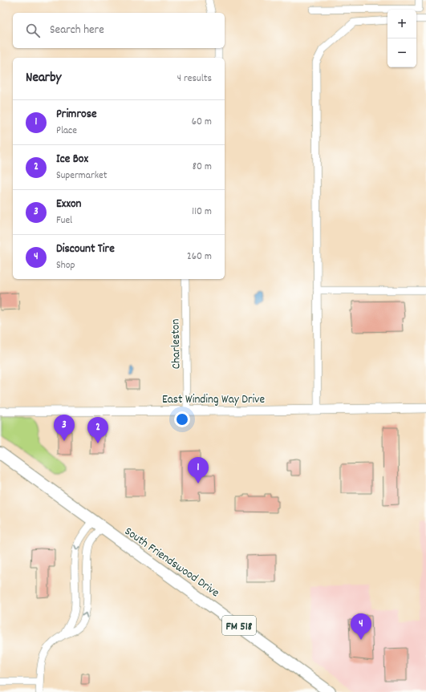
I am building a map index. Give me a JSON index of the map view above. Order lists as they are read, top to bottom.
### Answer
{
  "streets": {
    "main road": ["South Friendswood Drive", "FM 518"],
    "street": ["Charleston", "East Winding Way Drive"]
  },
  "crossings": [
    ["Charleston", "East Winding Way Drive"]
  ],
  "page": {
    "map_buttons": ["+", "−"],
    "search": "Search here",
    "heading": ["Nearby", "4 results"],
    "list": [
      {
        "mark": "1",
        "name": "Primrose",
        "note": "Place",
        "value": "60 m"
      },
      {
        "mark": "2",
        "name": "Ice Box",
        "note": "Supermarket",
        "value": "80 m"
      },
      {
        "mark": "3",
        "name": "Exxon",
        "note": "Fuel",
        "value": "110 m"
      },
      {
        "mark": "4",
        "name": "Discount Tire",
        "note": "Shop",
        "value": "260 m"
      }
    ],
    "pins": [
      "3",
      "2",
      "1",
      "4"
    ]
  }
}
